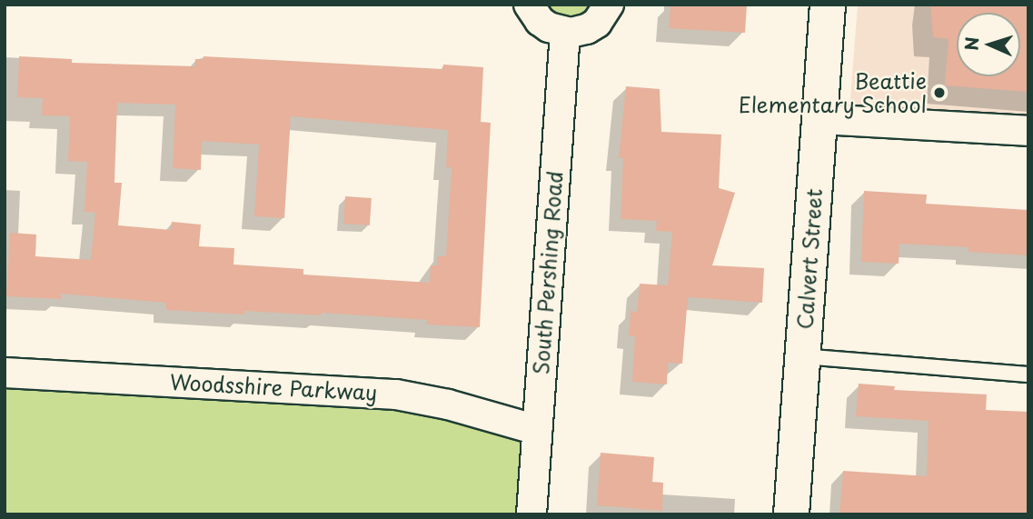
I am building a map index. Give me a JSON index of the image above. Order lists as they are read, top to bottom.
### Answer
{
  "streets": {
    "street": ["Calvert Street", "South Pershing Road", "Woodsshire Parkway"]
  },
  "crossings": [
    ["South Pershing Road", "Woodsshire Parkway"]
  ],
  "places": ["Beattie Elementary School"],
  "north": "left"
}
